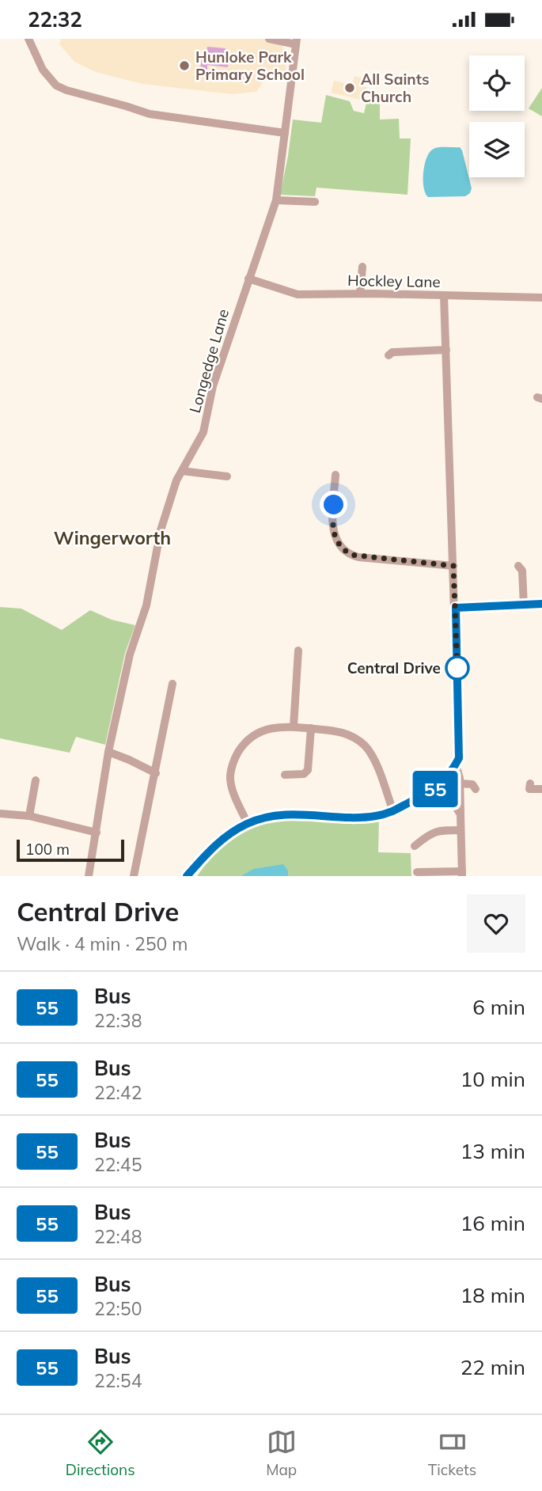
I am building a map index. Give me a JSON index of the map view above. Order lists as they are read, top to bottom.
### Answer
{
  "streets": {
    "street": ["Hockley Lane", "Longedge Lane"]
  },
  "crossings": [
    ["Hockley Lane", "Longedge Lane"]
  ],
  "districts": ["Wingerworth"],
  "places": ["Hunloke Park Primary School", "All Saints Church", "Central Drive"],
  "lines": ["bus line 55"],
  "scale_bar": "100 m",
  "page": {
    "status": "22:32",
    "on_map": "55",
    "scale": "100 m",
    "heading": ["Central Drive", "Walk · 4 min · 250 m"],
    "list": [
      {
        "mark": "55",
        "name": "Bus",
        "note": "22:38",
        "value": "6 min"
      },
      {
        "mark": "55",
        "name": "Bus",
        "note": "22:42",
        "value": "10 min"
      },
      {
        "mark": "55",
        "name": "Bus",
        "note": "22:45",
        "value": "13 min"
      },
      {
        "mark": "55",
        "name": "Bus",
        "note": "22:48",
        "value": "16 min"
      },
      {
        "mark": "55",
        "name": "Bus",
        "note": "22:50",
        "value": "18 min"
      },
      {
        "mark": "55",
        "name": "Bus",
        "note": "22:54",
        "value": "22 min"
      }
    ],
    "tabs": ["Directions", "Map", "Tickets"]
  }
}
